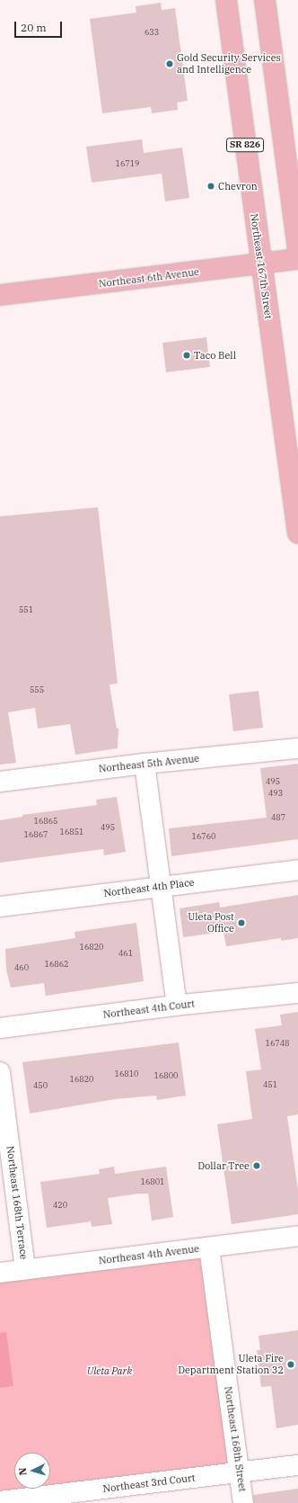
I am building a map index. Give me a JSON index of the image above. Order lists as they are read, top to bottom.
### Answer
{
  "streets": {
    "main road": ["SR 826", "Northeast 167th Street", "Northeast 6th Avenue"],
    "street": [
      "Northeast 5th Avenue",
      "Northeast 4th Place",
      "Northeast 4th Court",
      "Northeast 168th Terrace",
      "Northeast 4th Avenue",
      "Northeast 168th Street",
      "Northeast 3rd Court"
    ]
  },
  "crossings": [
    ["Northeast 167th Street", "Northeast 6th Avenue"],
    ["Northeast 168th Terrace", "Northeast 4th Avenue"],
    ["Northeast 4th Avenue", "Northeast 168th Street"],
    ["Northeast 168th Street", "Northeast 3rd Court"]
  ],
  "parks": ["Uleta Park"],
  "places": [
    "Gold Security Services and Intelligence",
    "Chevron",
    "Taco Bell",
    "Uleta Post Office",
    "Dollar Tree",
    "Uleta Fire Department Station 32"
  ],
  "house_numbers": [
    "633",
    "16719",
    "551",
    "555",
    "495",
    "493",
    "487",
    "16865",
    "495",
    "16851",
    "16867",
    "16760",
    "16820",
    "461",
    "16862",
    "460",
    "16748",
    "16810",
    "16800",
    "16820",
    "451",
    "450",
    "16801",
    "420"
  ],
  "scale_bar": "20 m",
  "north": "left"
}
